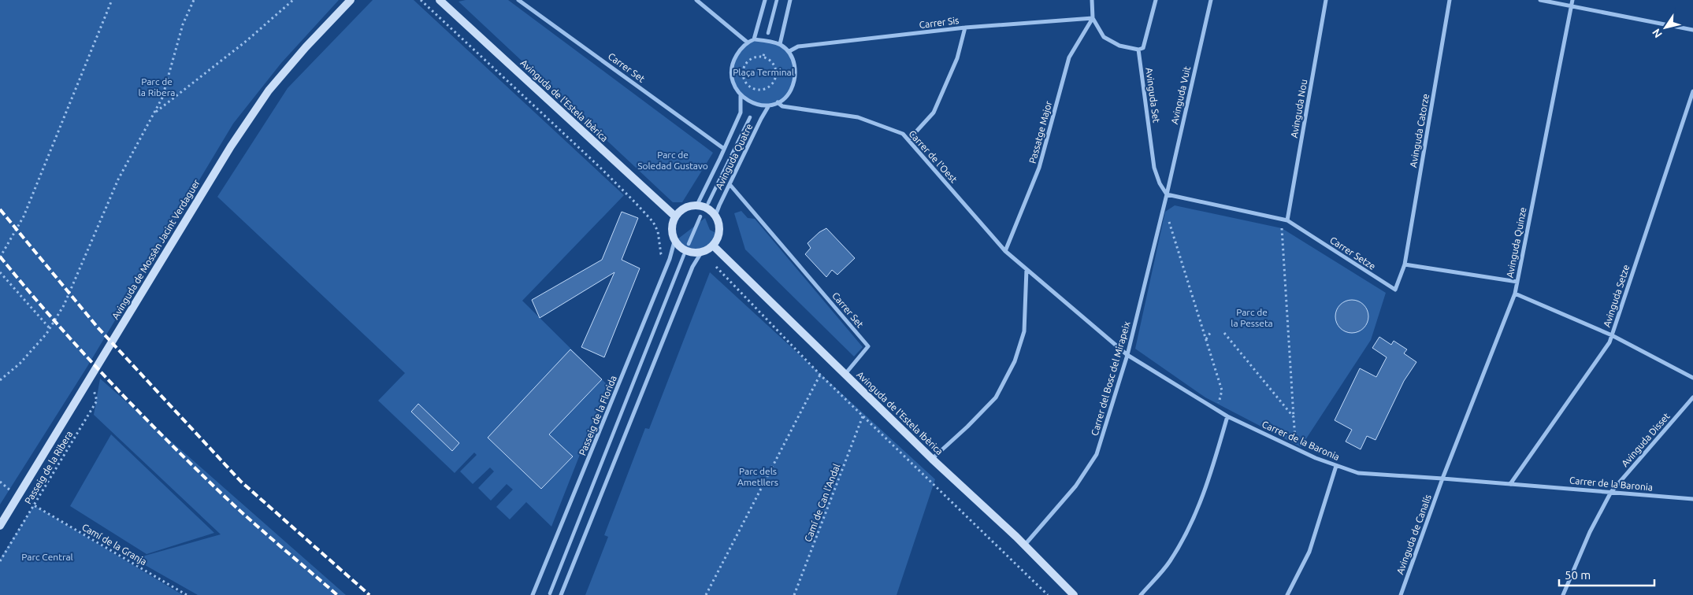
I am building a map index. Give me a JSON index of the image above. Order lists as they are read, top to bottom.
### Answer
{
  "streets": {
    "main road": ["Avinguda de l'Estela Ibèrica", "Avinguda de Mossèn Jacint Verdaguer"],
    "street": [
      "Carrer Sis",
      "Carrer Set",
      "Avinguda Set",
      "Avinguda Vuit",
      "Avinguda Nou",
      "Avinguda Catorze",
      "Passatge Major",
      "Avinguda Quatre",
      "Carrer de l'Oest",
      "Avinguda Quinze",
      "Carrer Setze",
      "Avinguda Setze",
      "Carrer del Bosc del Mirapeix",
      "Passeig de la Florida",
      "Avinguda Disset",
      "Carrer de la Baronia",
      "Avinguda de Canalís"
    ],
    "path": ["Passeig de la Ribera", "Camí de Can l'Andal", "Camí de la Granja"]
  },
  "crossings": [
    ["Carrer Sis", "Passatge Major"],
    ["Carrer Set", "Avinguda de l'Estela Ibèrica"],
    ["Carrer Set", "Avinguda Quatre"],
    ["Avinguda Set", "Avinguda Vuit"],
    ["Avinguda Set", "Carrer Setze"],
    ["Avinguda Set", "Carrer del Bosc del Mirapeix"],
    ["Avinguda Vuit", "Carrer Setze"],
    ["Avinguda Vuit", "Carrer del Bosc del Mirapeix"],
    ["Avinguda de l'Estela Ibèrica", "Avinguda Quatre"],
    ["Avinguda de l'Estela Ibèrica", "Carrer del Bosc del Mirapeix"],
    ["Avinguda de l'Estela Ibèrica", "Passeig de la Florida"],
    ["Avinguda Nou", "Carrer Setze"],
    ["Avinguda Catorze", "Carrer Setze"],
    ["Passatge Major", "Carrer de l'Oest"],
    ["Passatge Major", "Carrer de la Baronia"],
    ["Avinguda Quatre", "Passeig de la Florida"],
    ["Carrer de l'Oest", "Carrer de la Baronia"],
    ["Avinguda Quinze", "Carrer de la Baronia"],
    ["Avinguda Quinze", "Avinguda de Canalís"],
    ["Avinguda de Mossèn Jacint Verdaguer", "Passeig de la Ribera"],
    ["Carrer Setze", "Carrer del Bosc del Mirapeix"],
    ["Avinguda Setze", "Carrer de la Baronia"],
    ["Carrer del Bosc del Mirapeix", "Carrer de la Baronia"],
    ["Avinguda Disset", "Carrer de la Baronia"],
    ["Carrer de la Baronia", "Avinguda de Canalís"],
    ["Passeig de la Ribera", "Camí de la Granja"]
  ],
  "parks": [
    "Plaça Terminal",
    "Parc de la Ribera",
    "Parc de Soledad Gustavo",
    "Parc de la Pesseta",
    "Parc dels Ametllers",
    "Parc Central"
  ],
  "scale_bar": "50 m",
  "north": "bottom left"
}
